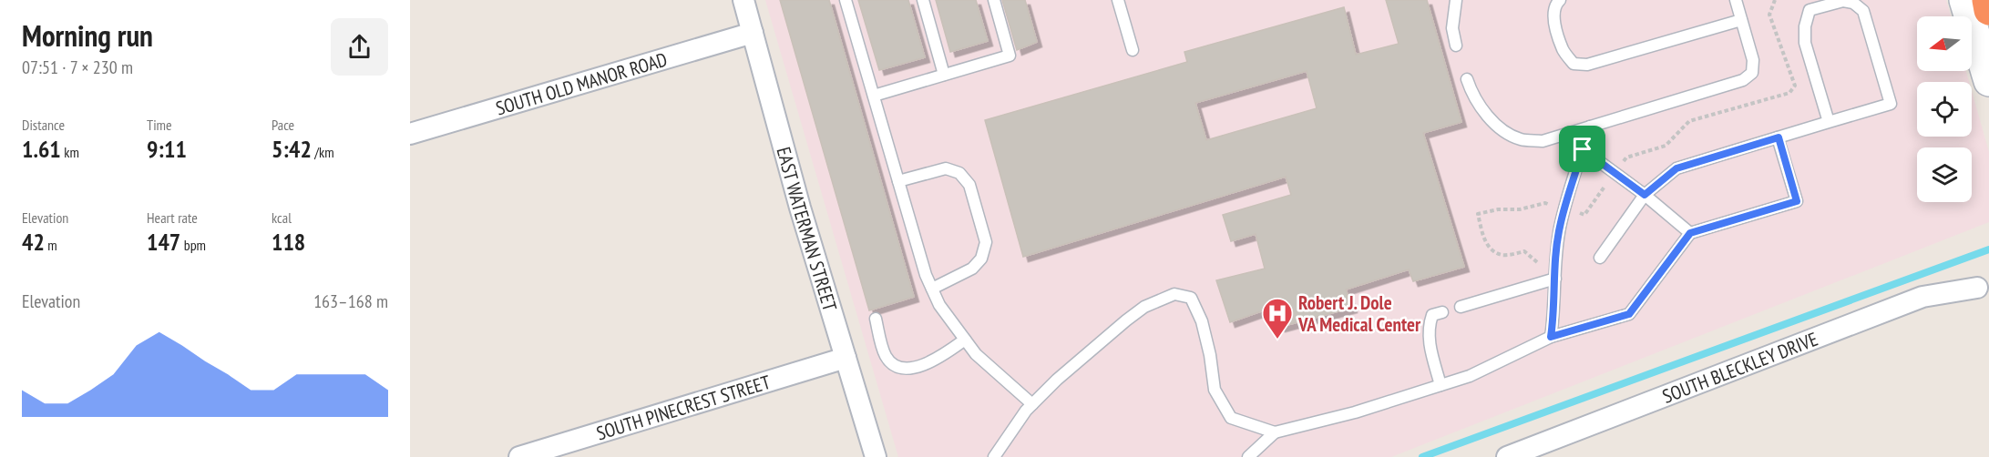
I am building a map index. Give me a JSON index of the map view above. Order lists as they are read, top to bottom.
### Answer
{
  "streets": {
    "street": [
      "SOUTH OLD MANOR ROAD",
      "EAST WATERMAN STREET",
      "SOUTH BLECKLEY DRIVE",
      "SOUTH PINECREST STREET"
    ]
  },
  "crossings": [
    ["SOUTH OLD MANOR ROAD", "EAST WATERMAN STREET"],
    ["EAST WATERMAN STREET", "SOUTH PINECREST STREET"]
  ],
  "places": {
    "hospital": ["Robert J. Dole VA Medical Center"]
  },
  "north": "left",
  "page": {
    "heading": ["Morning run", "07:51 · 7 × 230 m"],
    "stats": [
      ["Distance", "1.61 km"],
      ["Time", "9:11"],
      ["Pace", "5:42 /km"],
      ["Elevation", "42 m"],
      ["Heart rate", "147 bpm"],
      ["kcal", "118"]
    ],
    "chart": ["Elevation", "163–168 m"]
  }
}
